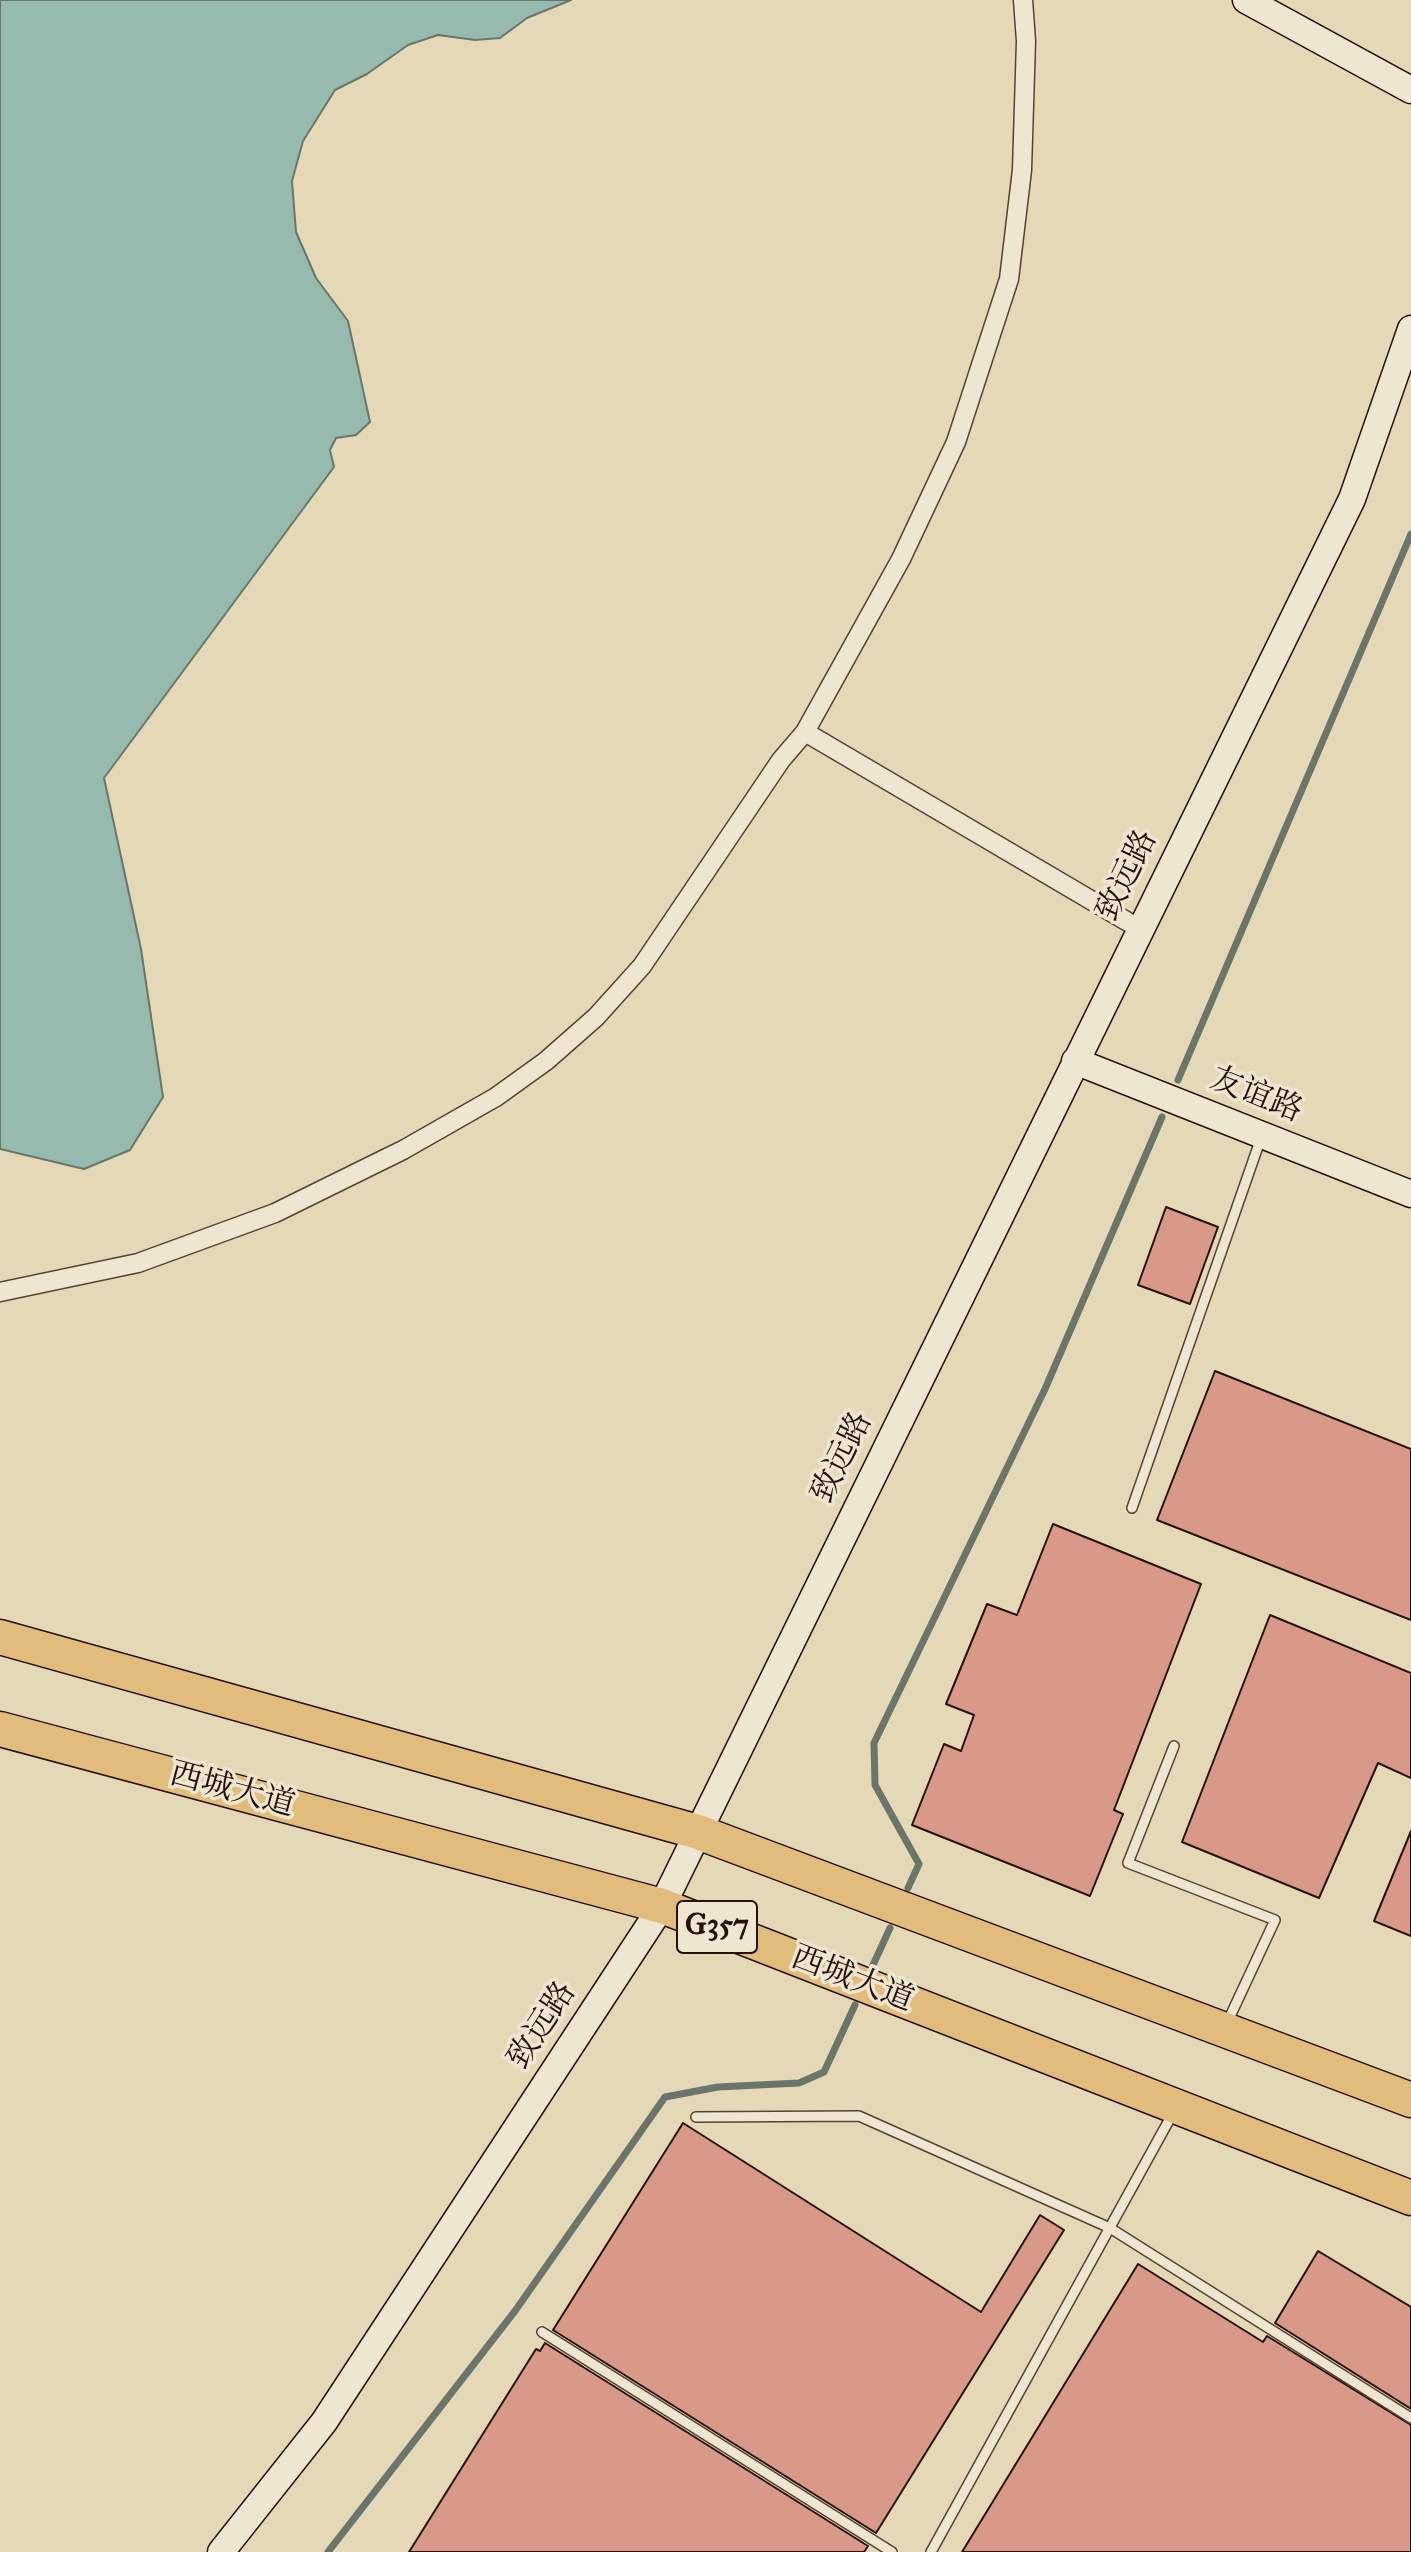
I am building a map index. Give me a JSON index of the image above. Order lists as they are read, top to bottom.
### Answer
{
  "streets": {
    "highway": ["西城大道", "G357"],
    "main road": ["致远路", "友谊路"]
  },
  "crossings": [
    ["致远路", "友谊路"],
    ["致远路", "西城大道"],
    ["致远路", "G357"]
  ]
}
